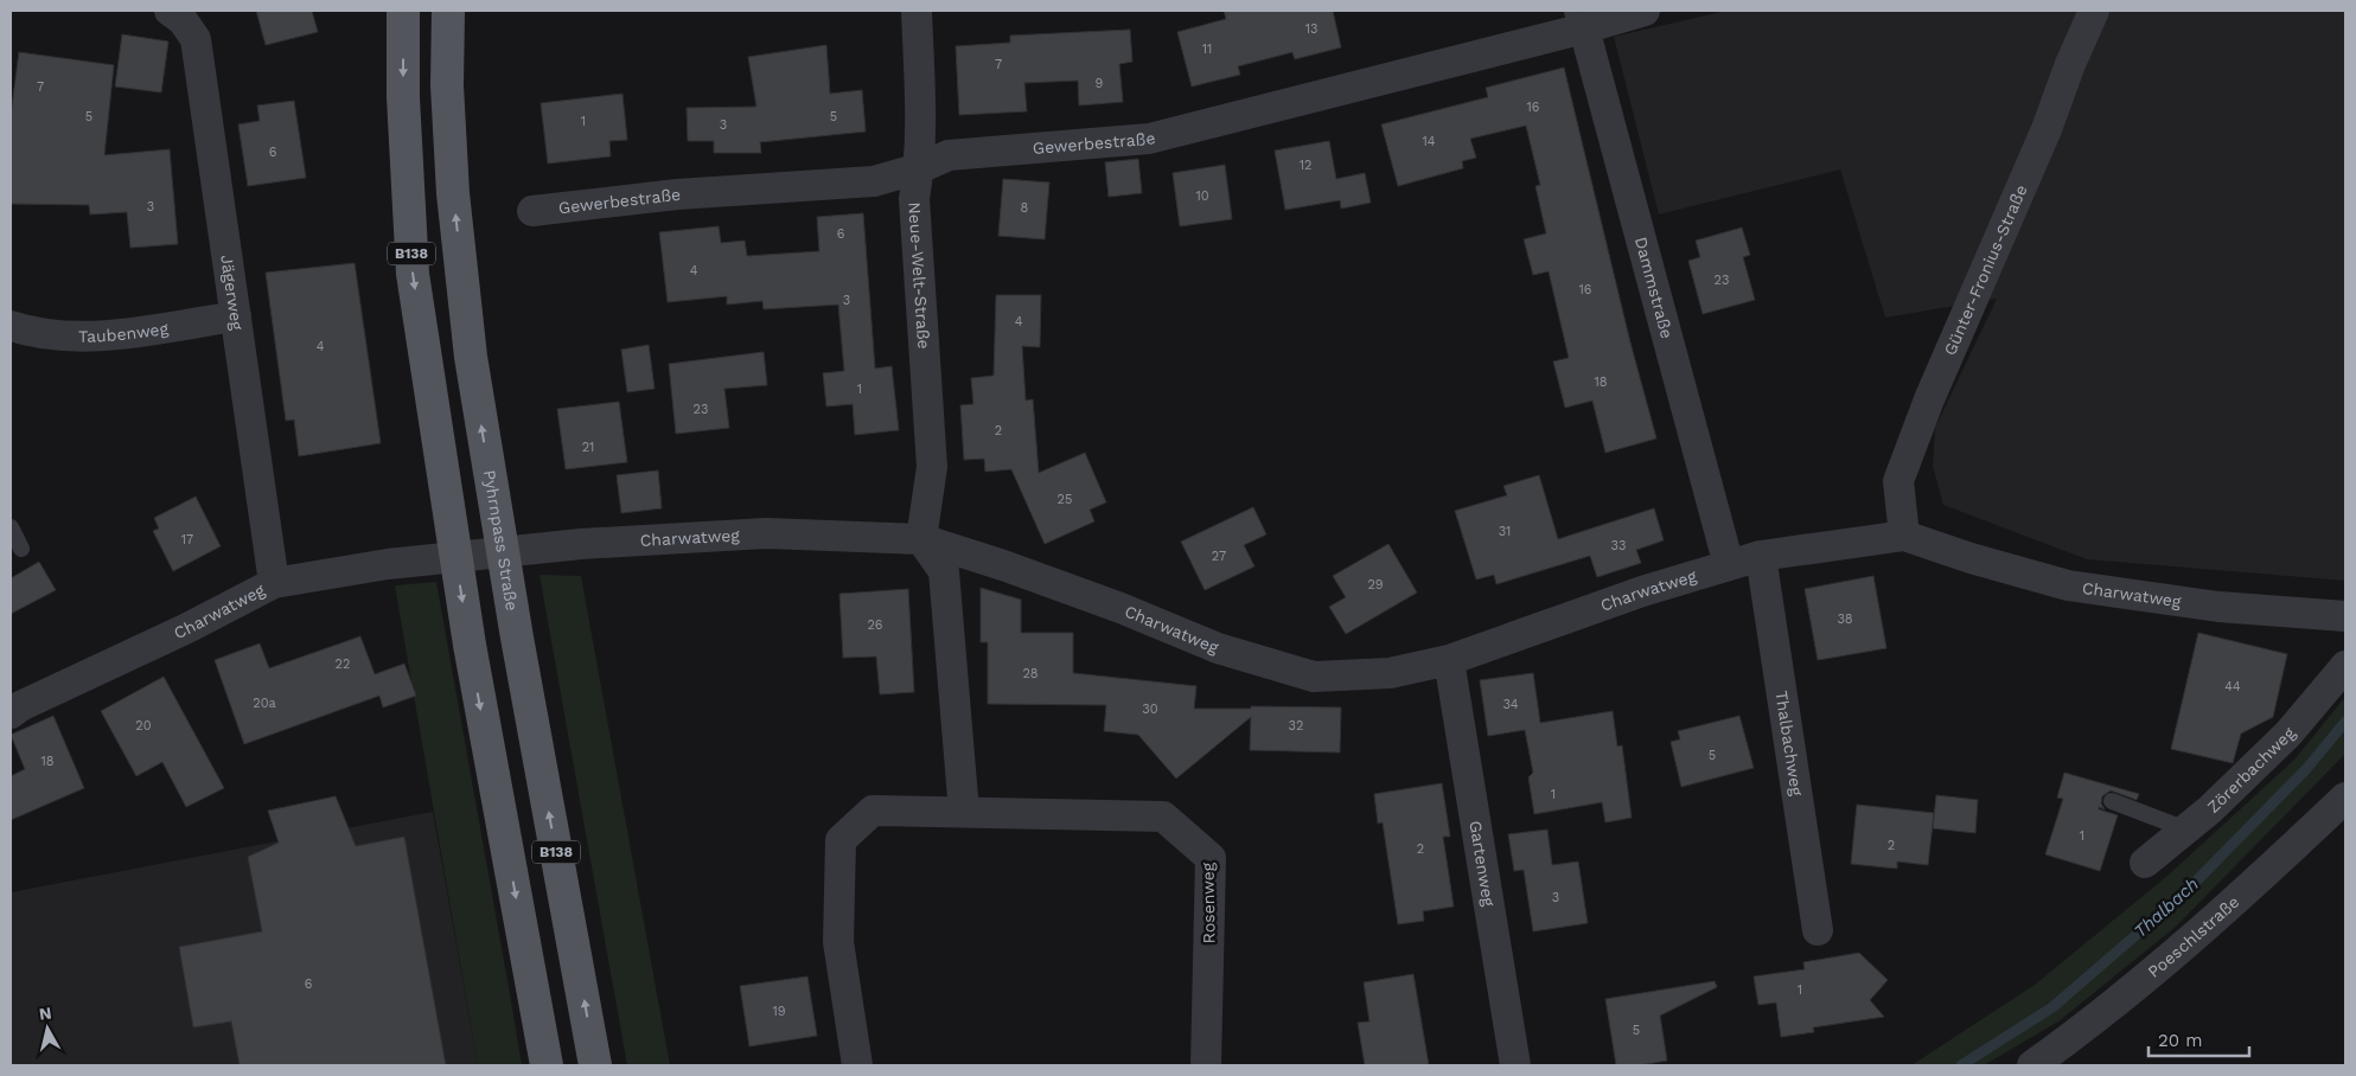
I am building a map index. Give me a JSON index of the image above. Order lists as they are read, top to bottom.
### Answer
{
  "streets": {
    "main road": ["B138", "Pyhrnpass Straße"],
    "street": [
      "Gewerbestraße",
      "Günter-Fronius-Straße",
      "Neue-Welt-Straße",
      "Dammstraße",
      "Jägerweg",
      "Taubenweg",
      "Charwatweg",
      "Thalbachweg",
      "Zörerbachweg",
      "Gartenweg",
      "Rosenweg",
      "Poeschlstraße"
    ]
  },
  "crossings": [
    ["Gewerbestraße", "Neue-Welt-Straße"],
    ["Gewerbestraße", "Dammstraße"],
    ["Günter-Fronius-Straße", "Charwatweg"],
    ["Neue-Welt-Straße", "Charwatweg"],
    ["Dammstraße", "Charwatweg"],
    ["Jägerweg", "Taubenweg"],
    ["Jägerweg", "Charwatweg"],
    ["Charwatweg", "Thalbachweg"],
    ["Charwatweg", "Gartenweg"]
  ],
  "water": ["Thalbach"],
  "house_numbers": [
    "13",
    "11",
    "7",
    "9",
    "7",
    "16",
    "5",
    "5",
    "1",
    "3",
    "14",
    "6",
    "12",
    "10",
    "3",
    "8",
    "6",
    "4",
    "23",
    "16",
    "3",
    "4",
    "4",
    "18",
    "1",
    "23",
    "2",
    "21",
    "25",
    "31",
    "17",
    "33",
    "27",
    "29",
    "38",
    "26",
    "22",
    "28",
    "44",
    "20a",
    "34",
    "30",
    "20",
    "32",
    "5",
    "18",
    "1",
    "1",
    "2",
    "2",
    "3",
    "6",
    "1",
    "19",
    "5"
  ],
  "scale_bar": "20 m",
  "north": "top"
}
